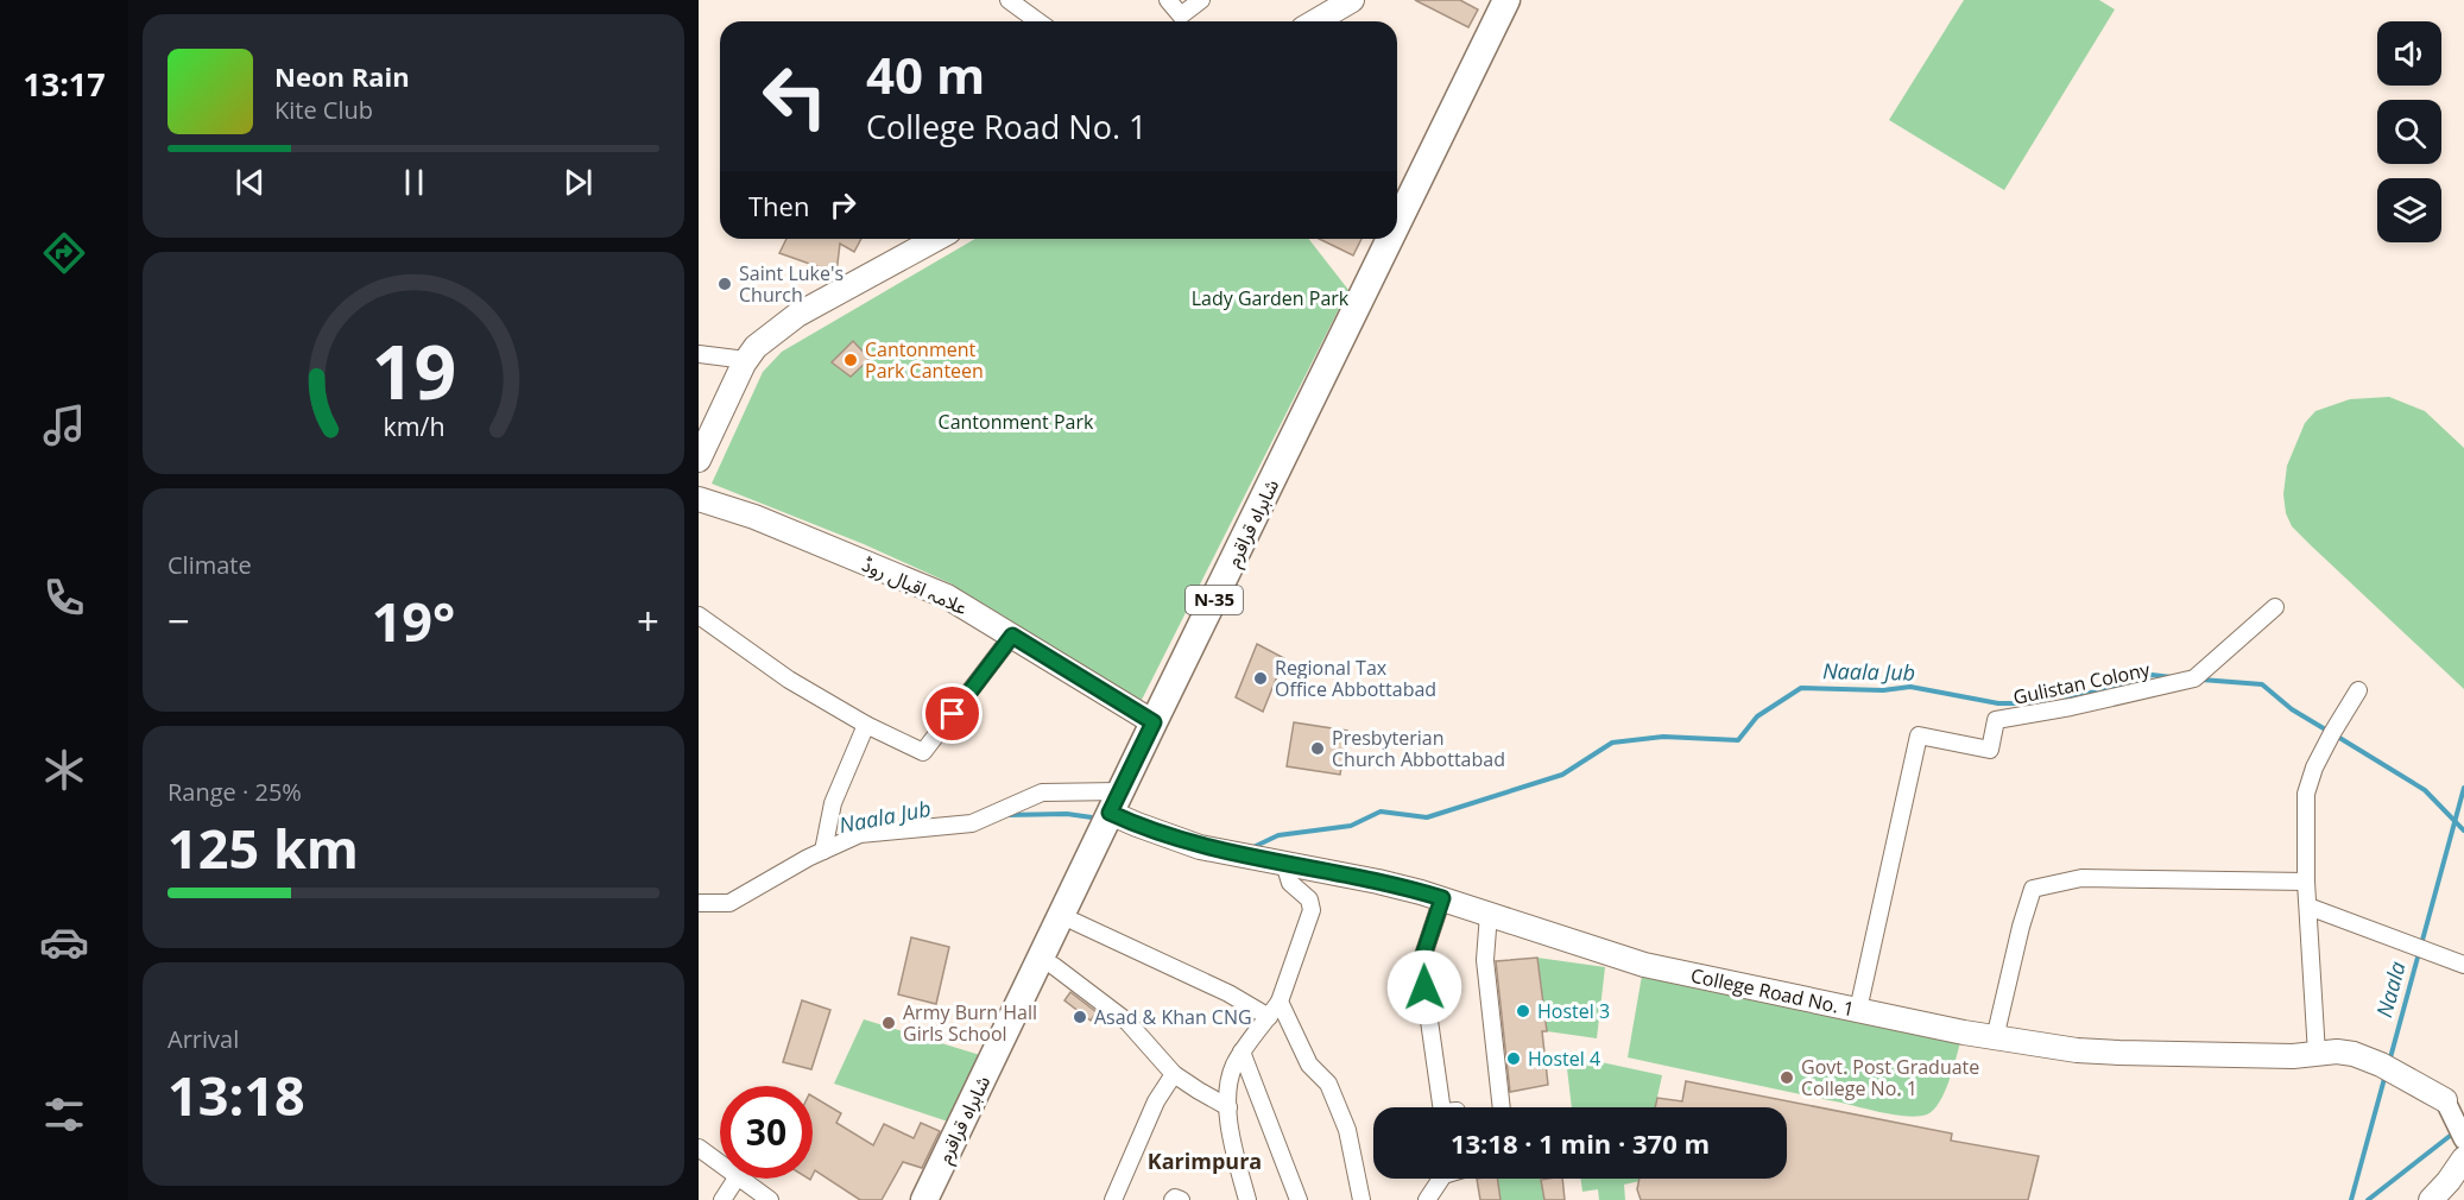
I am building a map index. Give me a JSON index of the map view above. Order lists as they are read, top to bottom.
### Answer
{
  "streets": {
    "highway": ["شاہراہ قراقرم", "N-35"],
    "main road": ["علامہ اقبال روڈ", "College Road No. 1"],
    "street": ["Gulistan Colony"]
  },
  "crossings": [
    ["شاہراہ قراقرم", "علامہ اقبال روڈ"],
    ["شاہراہ قراقرم", "College Road No. 1"],
    ["Gulistan Colony", "College Road No. 1"]
  ],
  "districts": ["Karimpura"],
  "water": ["Naala Jub", "Naala"],
  "parks": ["Lady Garden Park", "Cantonment Park"],
  "places": [
    "Saint Luke's Church",
    "Cantonment Park Canteen",
    "Regional Tax Office Abbottabad",
    "Presbyterian Church Abbottabad",
    "Hostel 3",
    "Asad & Khan CNG",
    "Army Burn Hall Girls School",
    "Hostel 4",
    "Govt. Post Graduate College No. 1"
  ],
  "page": {
    "tabs": "13:17",
    "turn": ["40 m", "College Road No. 1"],
    "song": ["Neon Rain", "Kite Club"],
    "then": "Then",
    "tile": [
      "Climate",
      ["Range · 25%", "125 km"],
      ["Arrival", "13:18"]
    ],
    "heat": ["−", "19°", "+"],
    "limit": "30",
    "trip": "13:18 · 1 min · 370 m",
    "gauge": ["19", "km/h"]
  }
}
